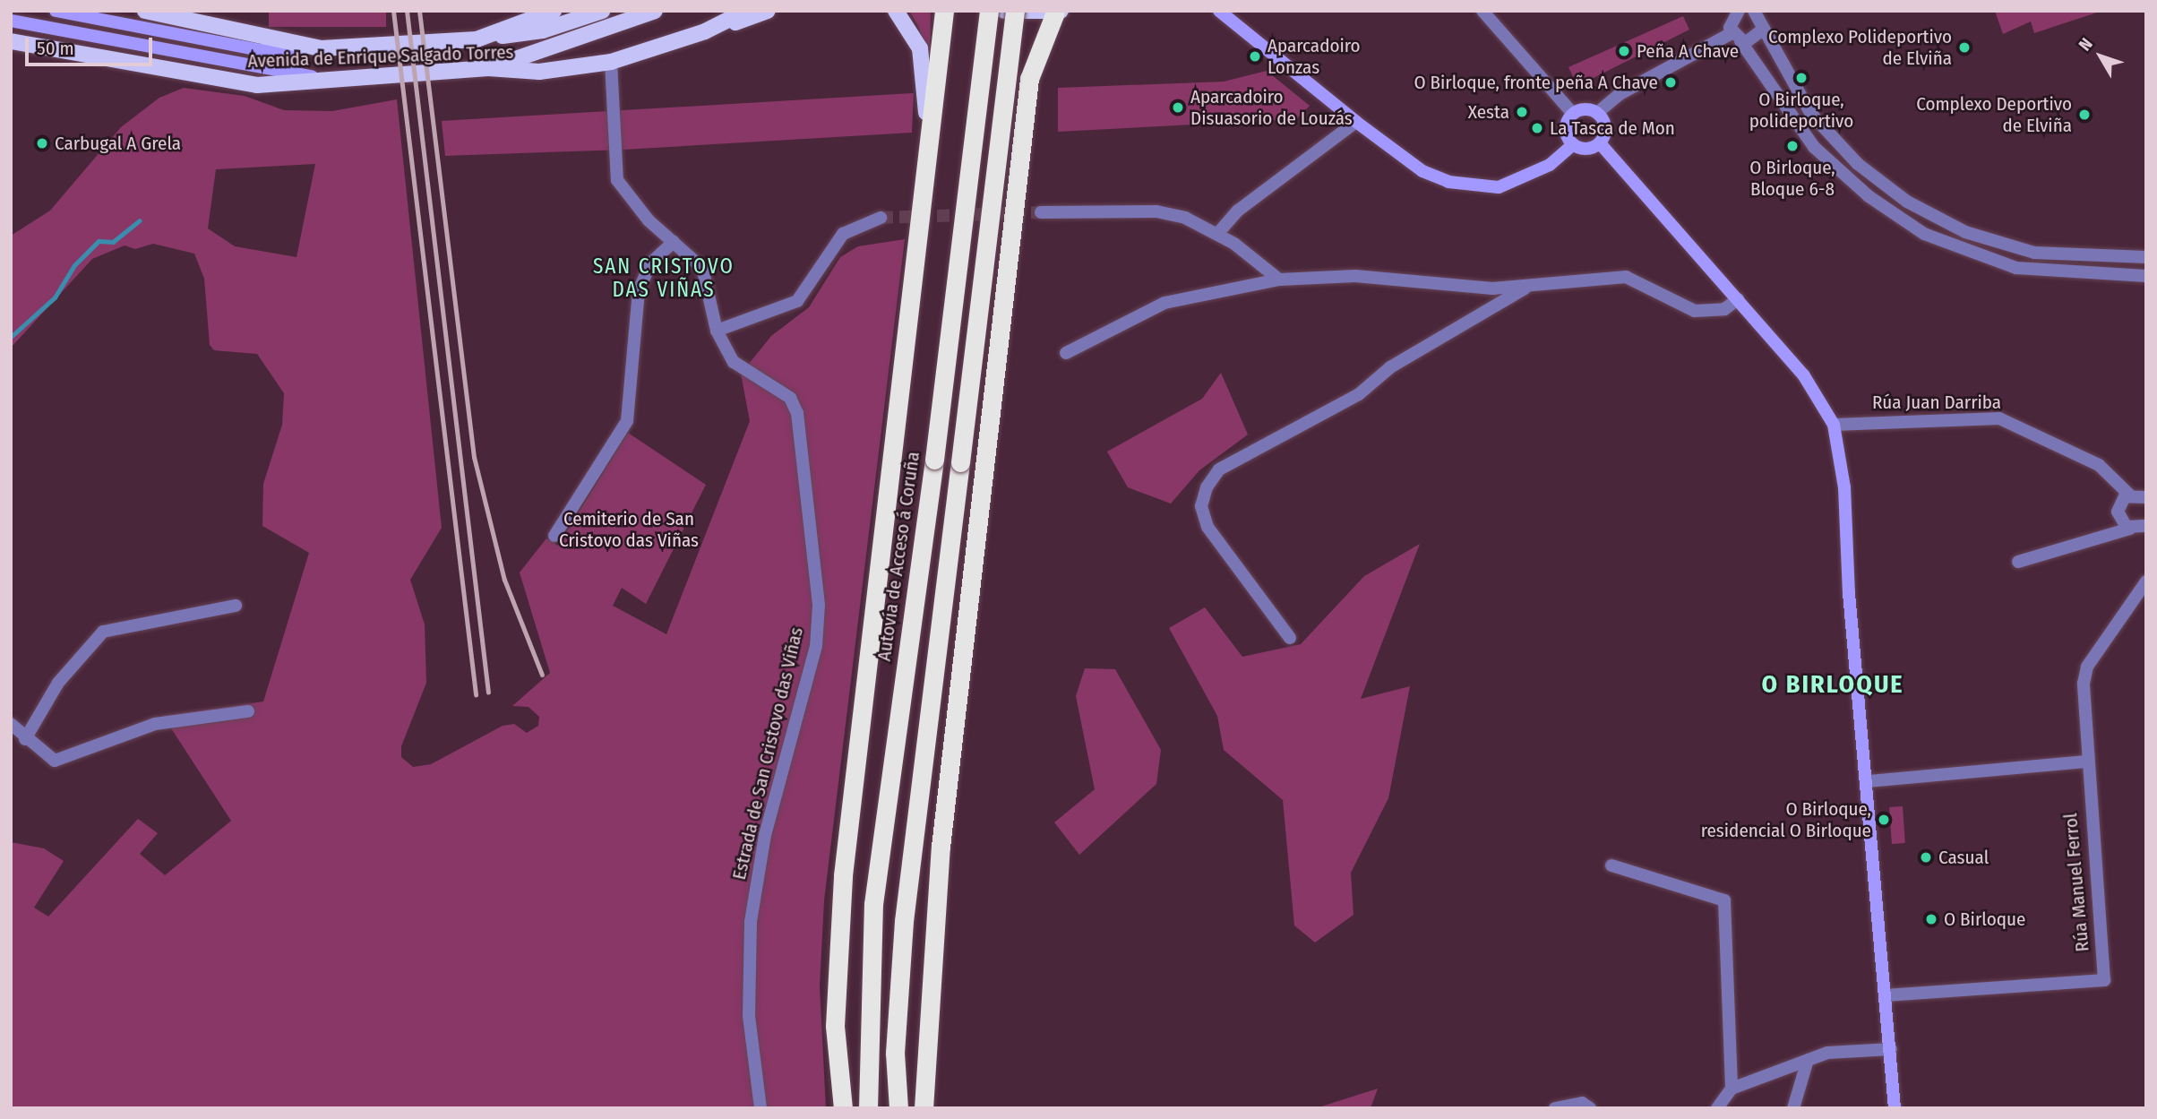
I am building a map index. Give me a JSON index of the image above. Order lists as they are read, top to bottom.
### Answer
{
  "streets": {
    "highway": ["Autovía de Acceso á Coruña"],
    "main road": ["Avenida de Enrique Salgado Torres"],
    "street": ["Rúa Juan Darriba", "Estrada de San Cristovo das Viñas", "Rúa Manuel Ferrol"]
  },
  "crossings": [
    ["Avenida de Enrique Salgado Torres", "Estrada de San Cristovo das Viñas"]
  ],
  "districts": ["SAN CRISTOVO DAS VIÑAS", "O BIRLOQUE"],
  "parks": ["Cemiterio de San Cristovo das Viñas"],
  "places": [
    "Complexo Polideportivo de Elviña",
    "Peña A Chave",
    "Aparcadoiro Lonzas",
    "O Birloque, polideportivo",
    "O Birloque, fronte peña A Chave",
    "Aparcadoiro Disuasorio de Louzás",
    "Xesta",
    "Complexo Deportivo de Elviña",
    "La Tasca de Mon",
    "Carbugal A Grela",
    "O Birloque, Bloque 6-8",
    "O Birloque, residencial O Birloque",
    "Casual",
    "O Birloque"
  ],
  "scale_bar": "50 m",
  "north": "top left"
}
